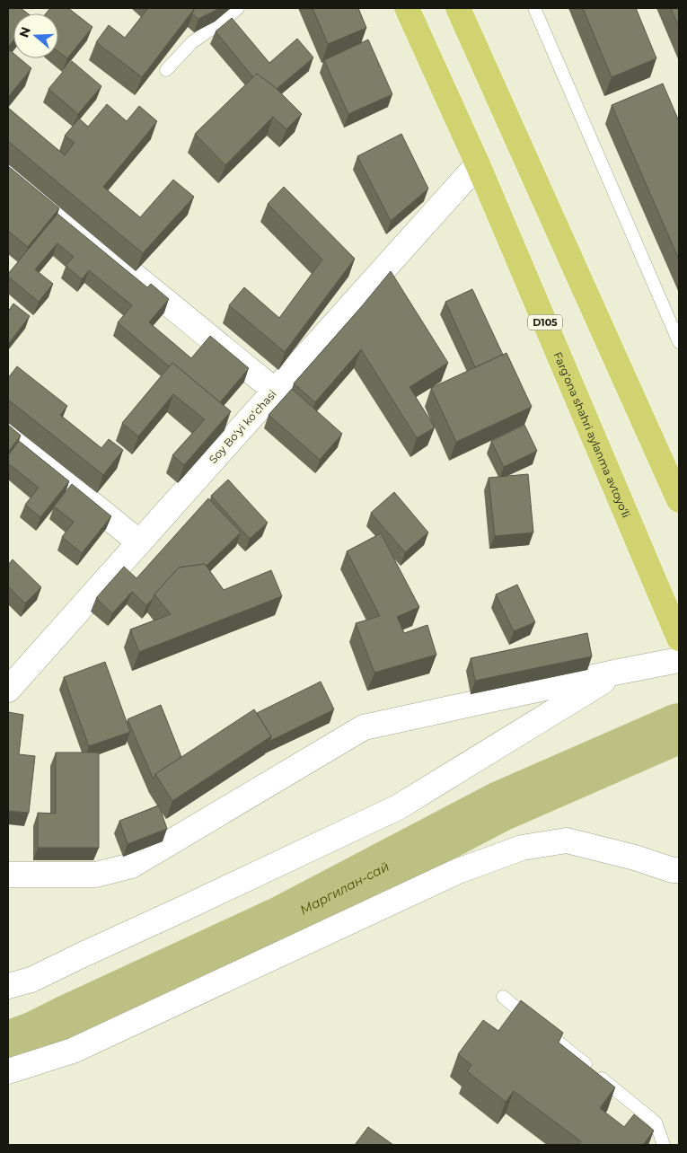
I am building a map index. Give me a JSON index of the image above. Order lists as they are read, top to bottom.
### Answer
{
  "streets": {
    "highway": ["D105", "Farg‘ona shahri aylanma avtoyo‘li"],
    "street": ["Soy Boʻyi koʻchasi"]
  },
  "crossings": [
    ["Soy Boʻyi koʻchasi", "Farg‘ona shahri aylanma avtoyo‘li"]
  ],
  "water": ["Маргилан-сай"],
  "north": "left"
}
